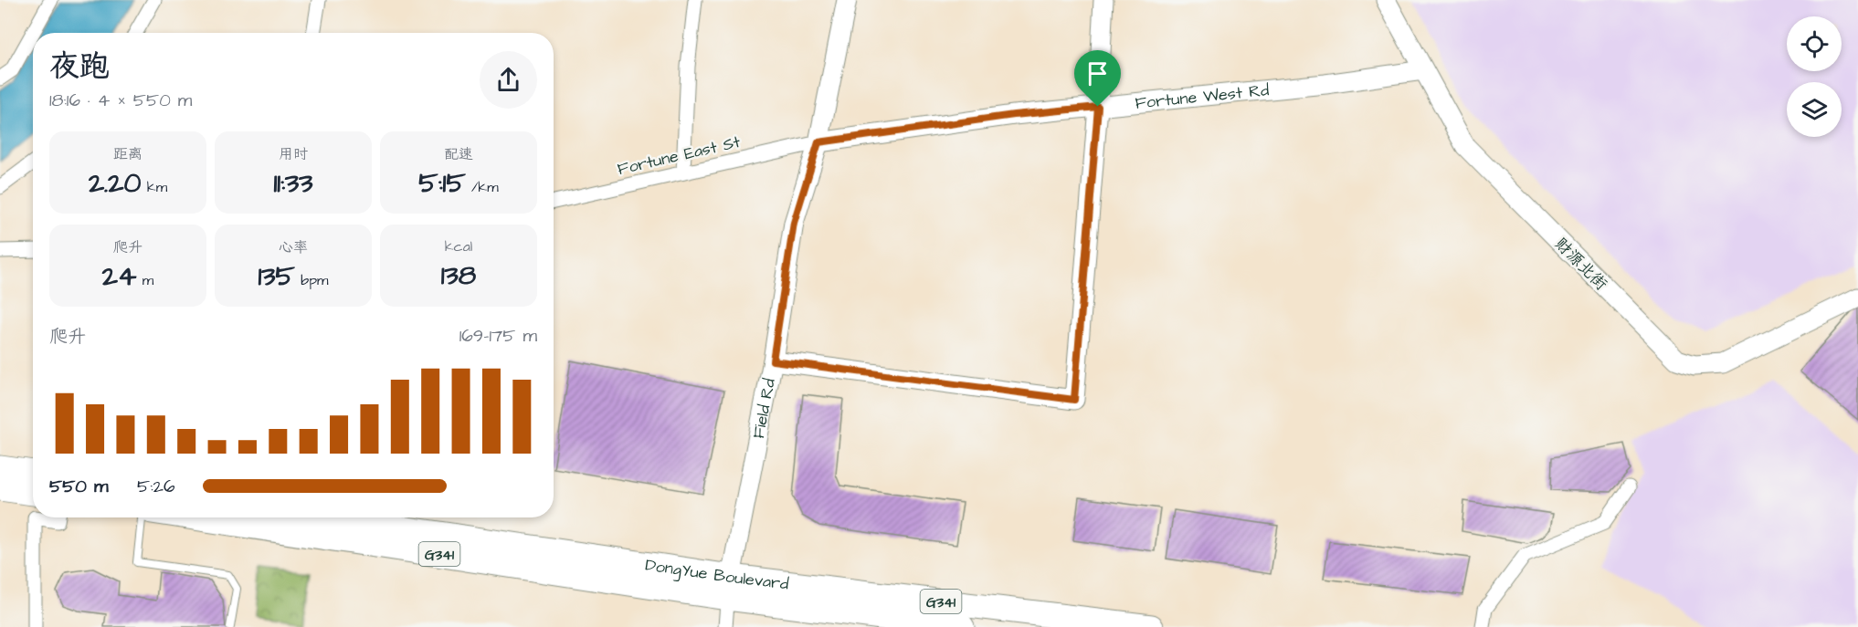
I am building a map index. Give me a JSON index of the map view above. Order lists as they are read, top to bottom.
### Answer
{
  "streets": {
    "highway": ["G341", "DongYue Boulevard"],
    "street": [
      "Fortune West Rd",
      "Fortune East St",
      "财源北街",
      "Field Rd"
    ]
  },
  "crossings": [
    ["Fortune West Rd", "Fortune East St"],
    ["Fortune West Rd", "财源北街"],
    ["Fortune West Rd", "Field Rd"],
    ["Fortune East St", "Field Rd"],
    ["Field Rd", "DongYue Boulevard"]
  ],
  "page": {
    "heading": ["夜跑", "18:16 · 4 × 550 m"],
    "stats": [
      ["距离", "2.20 km"],
      ["用时", "11:33"],
      ["配速", "5:15 /km"],
      ["爬升", "24 m"],
      ["心率", "135 bpm"],
      ["kcal", "138"]
    ],
    "chart": ["爬升", "169–175 m"],
    "list": [
      {
        "name": "550 m",
        "note": "5:26"
      }
    ]
  }
}
